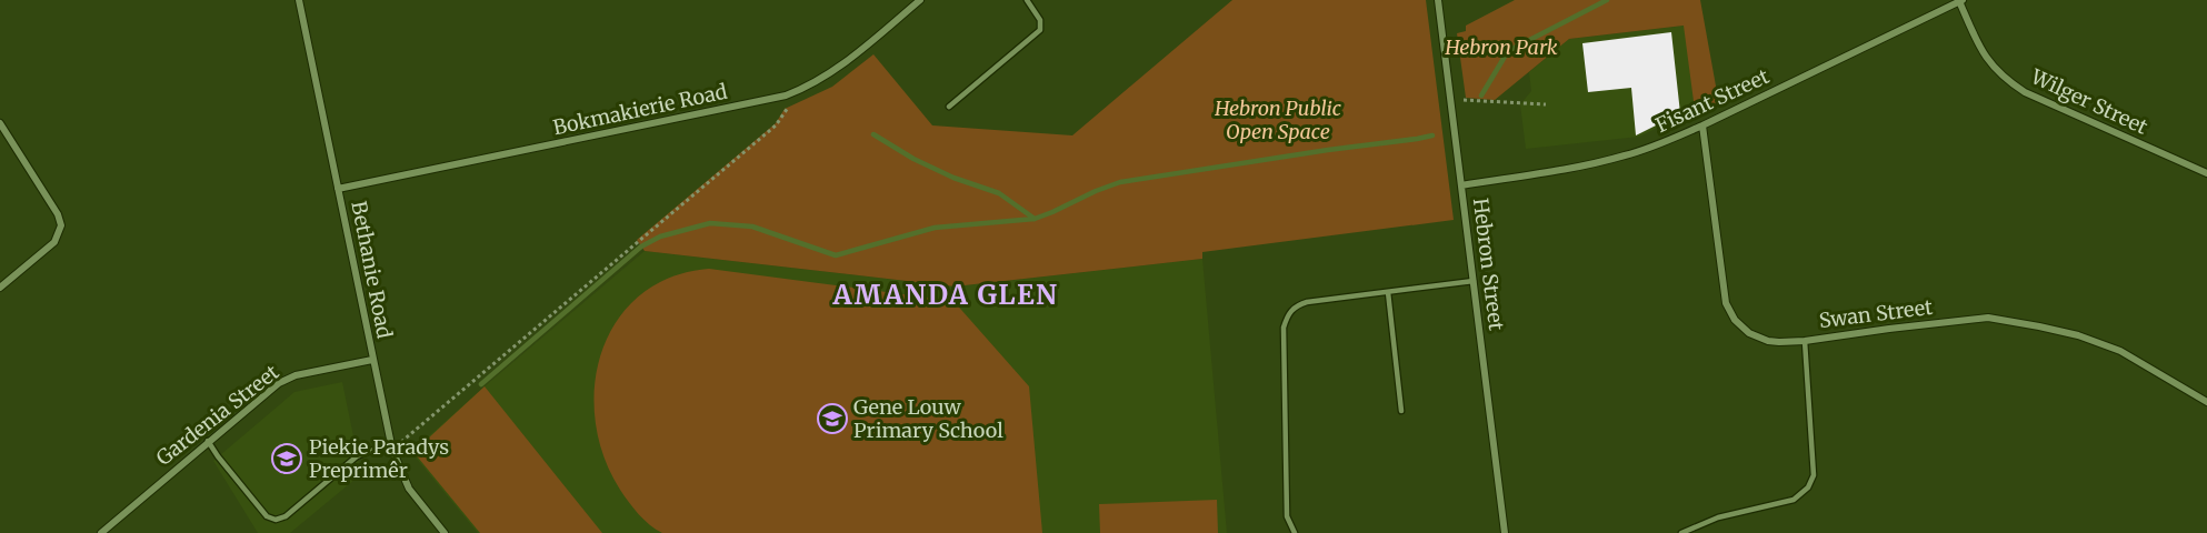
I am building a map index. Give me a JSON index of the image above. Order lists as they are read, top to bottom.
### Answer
{
  "streets": {
    "street": [
      "Fisant Street",
      "Wilger Street",
      "Bokmakierie Road",
      "Hebron Street",
      "Bethanie Road",
      "Swan Street",
      "Gardenia Street"
    ]
  },
  "crossings": [
    ["Fisant Street", "Wilger Street"],
    ["Fisant Street", "Hebron Street"],
    ["Fisant Street", "Swan Street"],
    ["Bokmakierie Road", "Bethanie Road"],
    ["Bethanie Road", "Gardenia Street"]
  ],
  "districts": ["AMANDA GLEN"],
  "parks": ["Hebron Park", "Hebron Public Open Space"],
  "places": {
    "school or university": ["Gene Louw Primary School", "Piekie Paradys Preprimêr"]
  }
}
